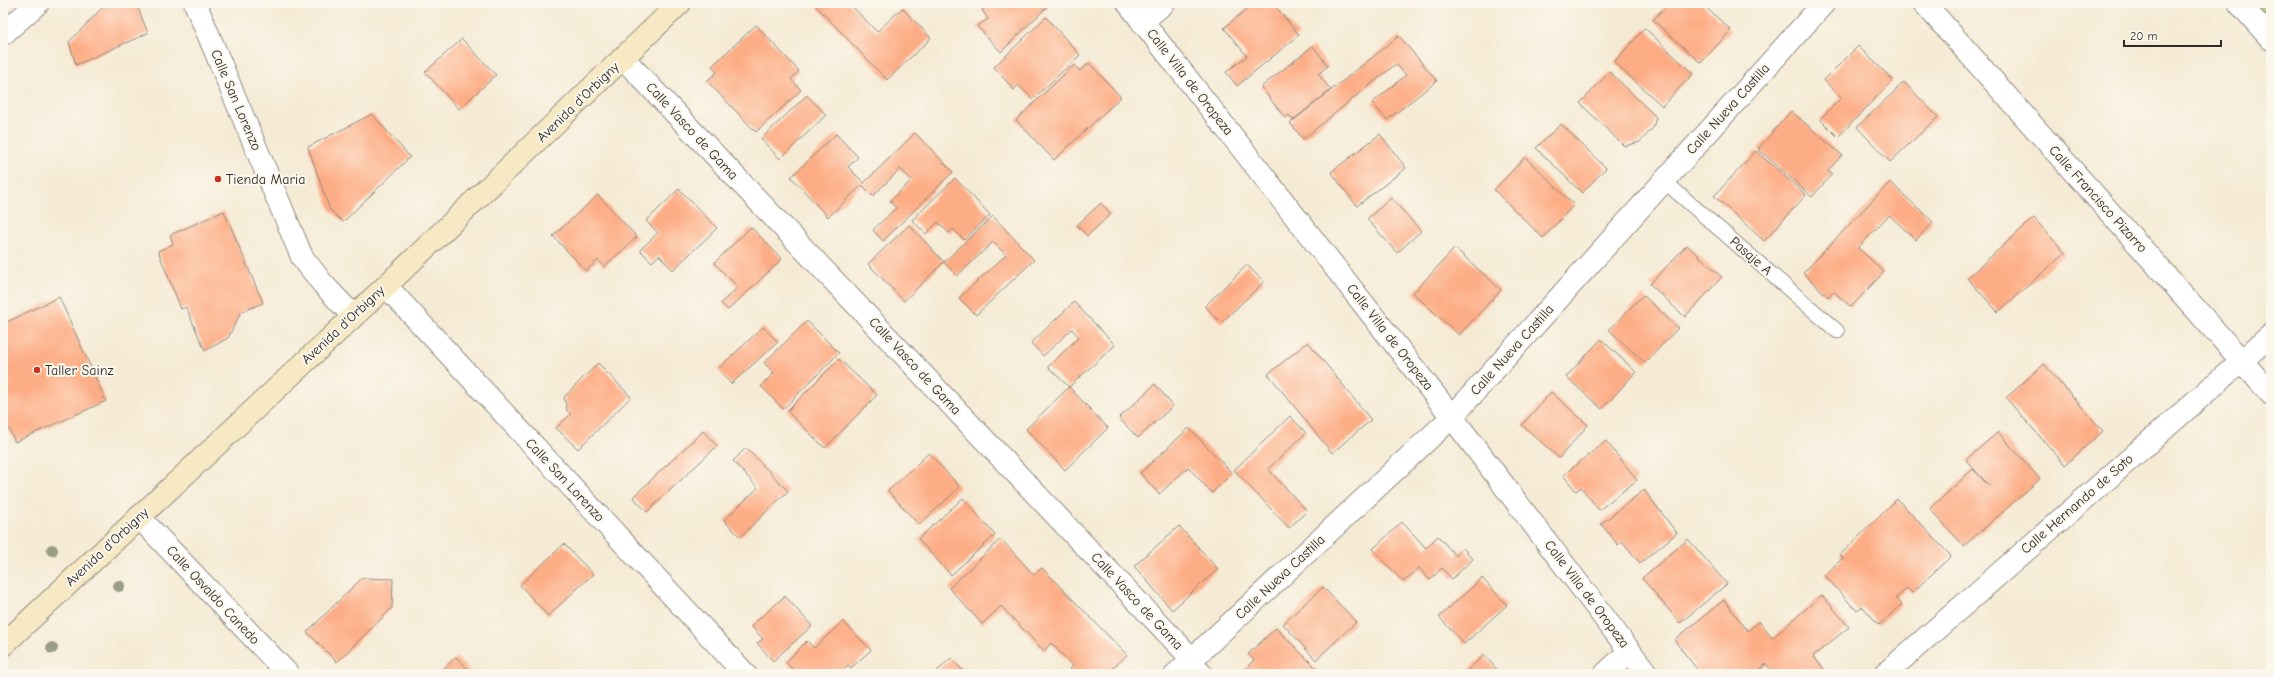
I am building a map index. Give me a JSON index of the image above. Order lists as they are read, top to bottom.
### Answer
{
  "streets": {
    "main road": ["Avenida d'Orbigny"],
    "street": [
      "Calle Villa de Oropeza",
      "Calle San Lorenzo",
      "Calle Nueva Castilla",
      "Calle Vasco de Gama",
      "Calle Francisco Pizarro",
      "Calle Hernando de Soto",
      "Calle Osvaldo Canedo"
    ],
    "lane": ["Pasaje A"]
  },
  "crossings": [
    ["Calle Villa de Oropeza", "Calle Nueva Castilla"],
    ["Calle San Lorenzo", "Avenida d'Orbigny"],
    ["Avenida d'Orbigny", "Calle Vasco de Gama"],
    ["Avenida d'Orbigny", "Calle Osvaldo Canedo"],
    ["Calle Nueva Castilla", "Calle Vasco de Gama"],
    ["Calle Nueva Castilla", "Pasaje A"],
    ["Calle Francisco Pizarro", "Calle Hernando de Soto"]
  ],
  "places": ["Tienda Maria", "Taller Sainz"],
  "scale_bar": "20 m"
}
